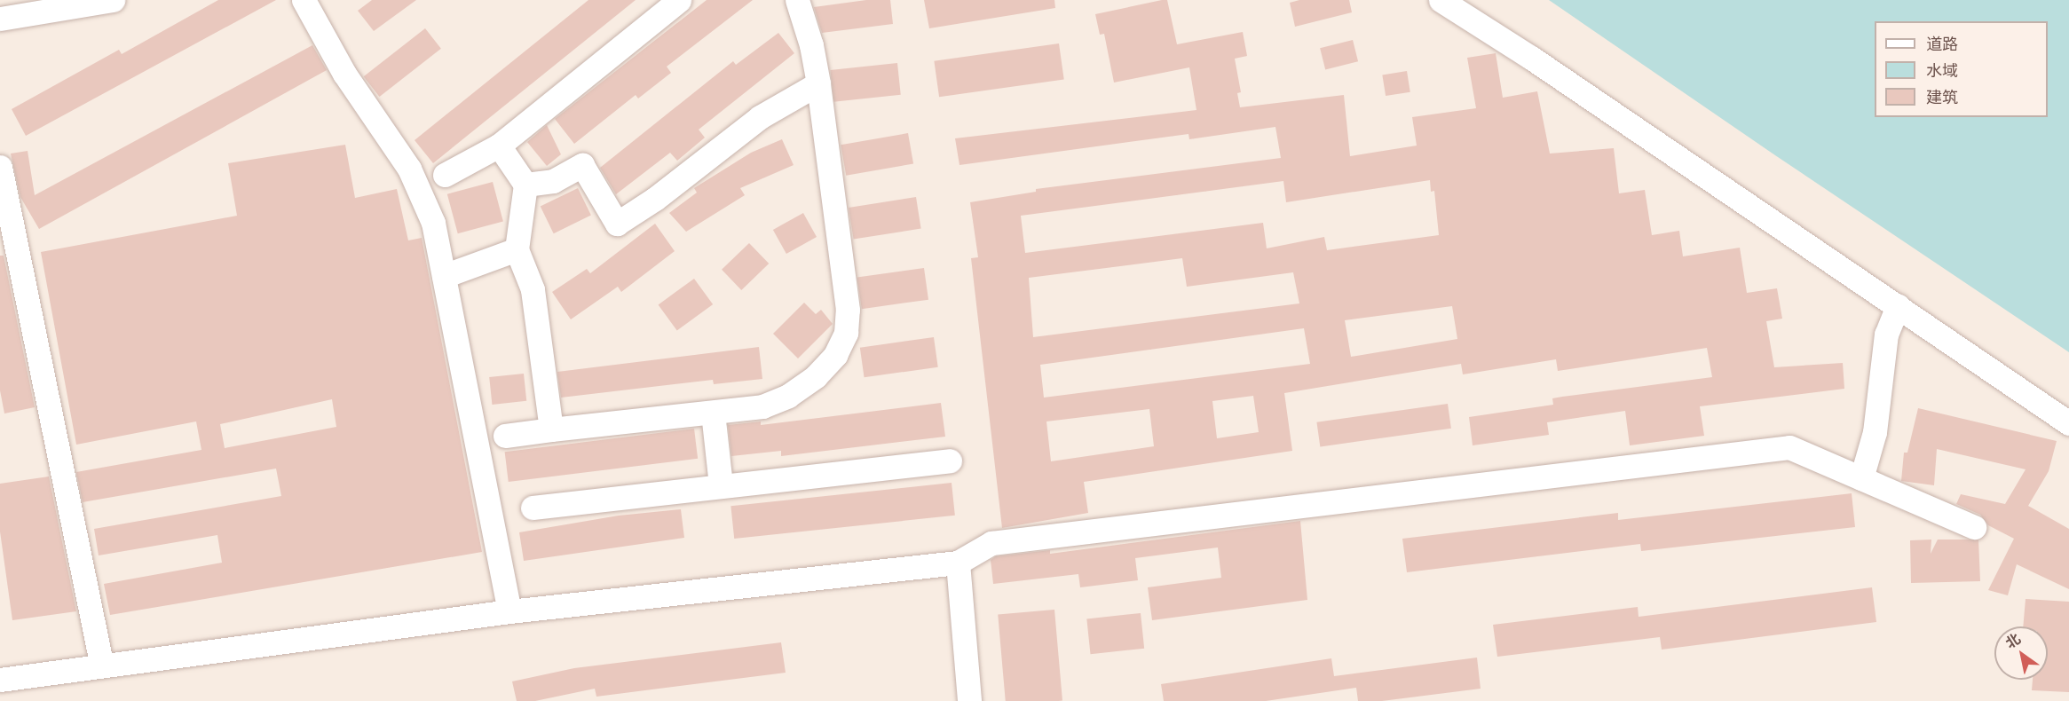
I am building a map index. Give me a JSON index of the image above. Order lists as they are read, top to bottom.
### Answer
{
  "legend": ["道路", "水域", "建筑"],
  "north": "top left"
}
